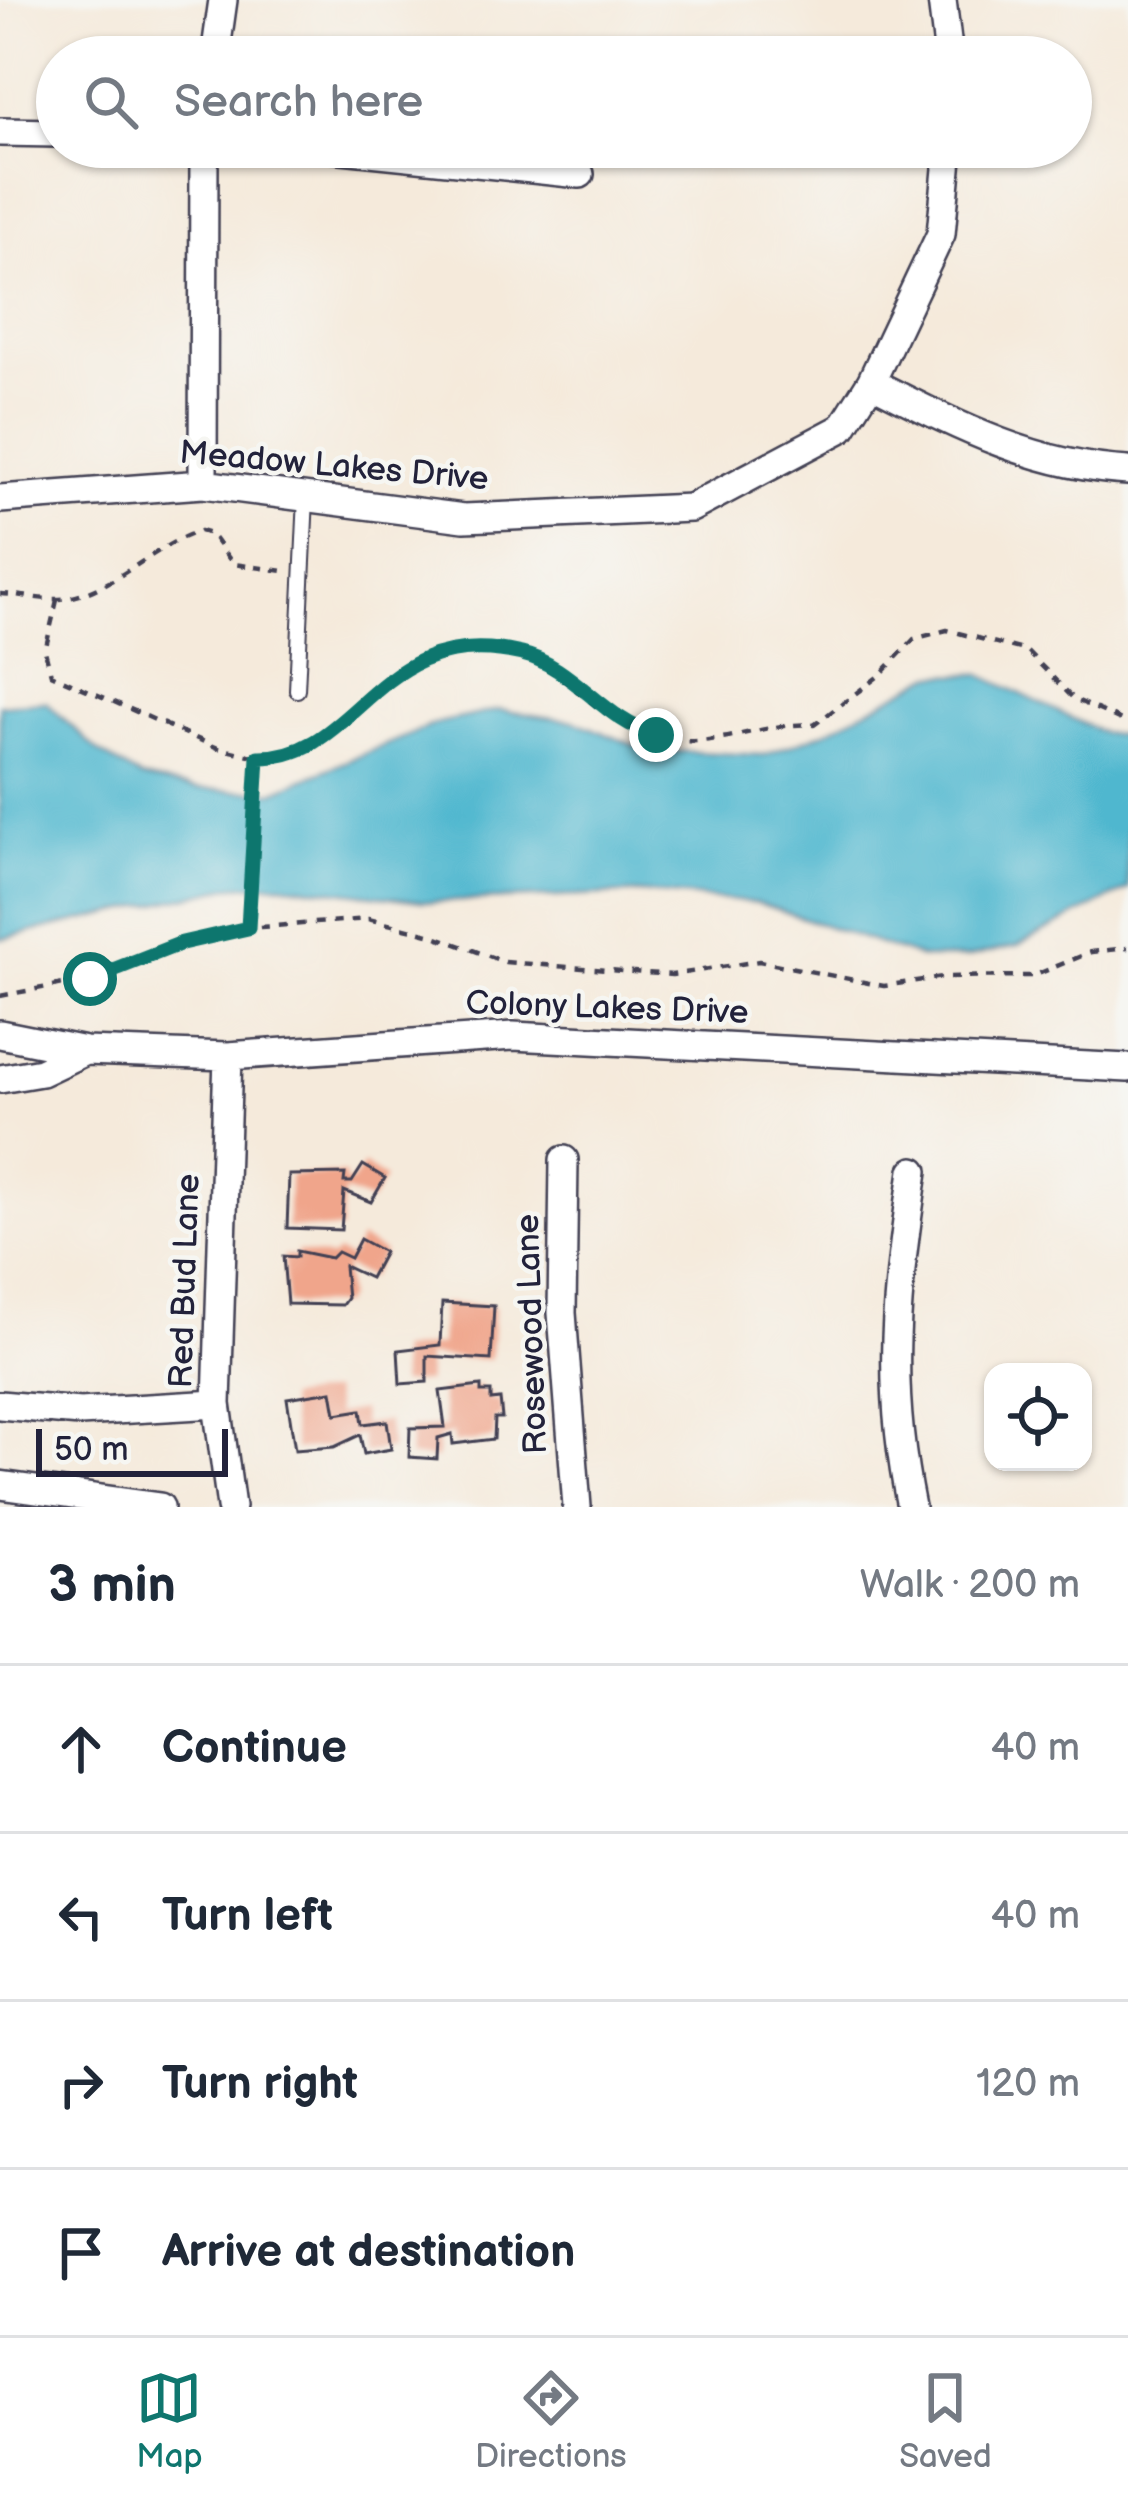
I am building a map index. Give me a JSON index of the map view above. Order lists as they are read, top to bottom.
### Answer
{
  "streets": {
    "street": [
      "Meadow Lakes Drive",
      "Colony Lakes Drive",
      "Red Bud Lane",
      "Rosewood Lane"
    ]
  },
  "crossings": [
    ["Colony Lakes Drive", "Red Bud Lane"]
  ],
  "scale_bar": "50 m",
  "page": {
    "search": "Search here",
    "scale": "50 m",
    "heading": ["3 min", "Walk · 200 m"],
    "list": [
      ["Continue", "40 m"],
      ["Turn left", "40 m"],
      ["Turn right", "120 m"],
      "Arrive at destination"
    ],
    "nav": ["Map", "Directions", "Saved"]
  }
}
